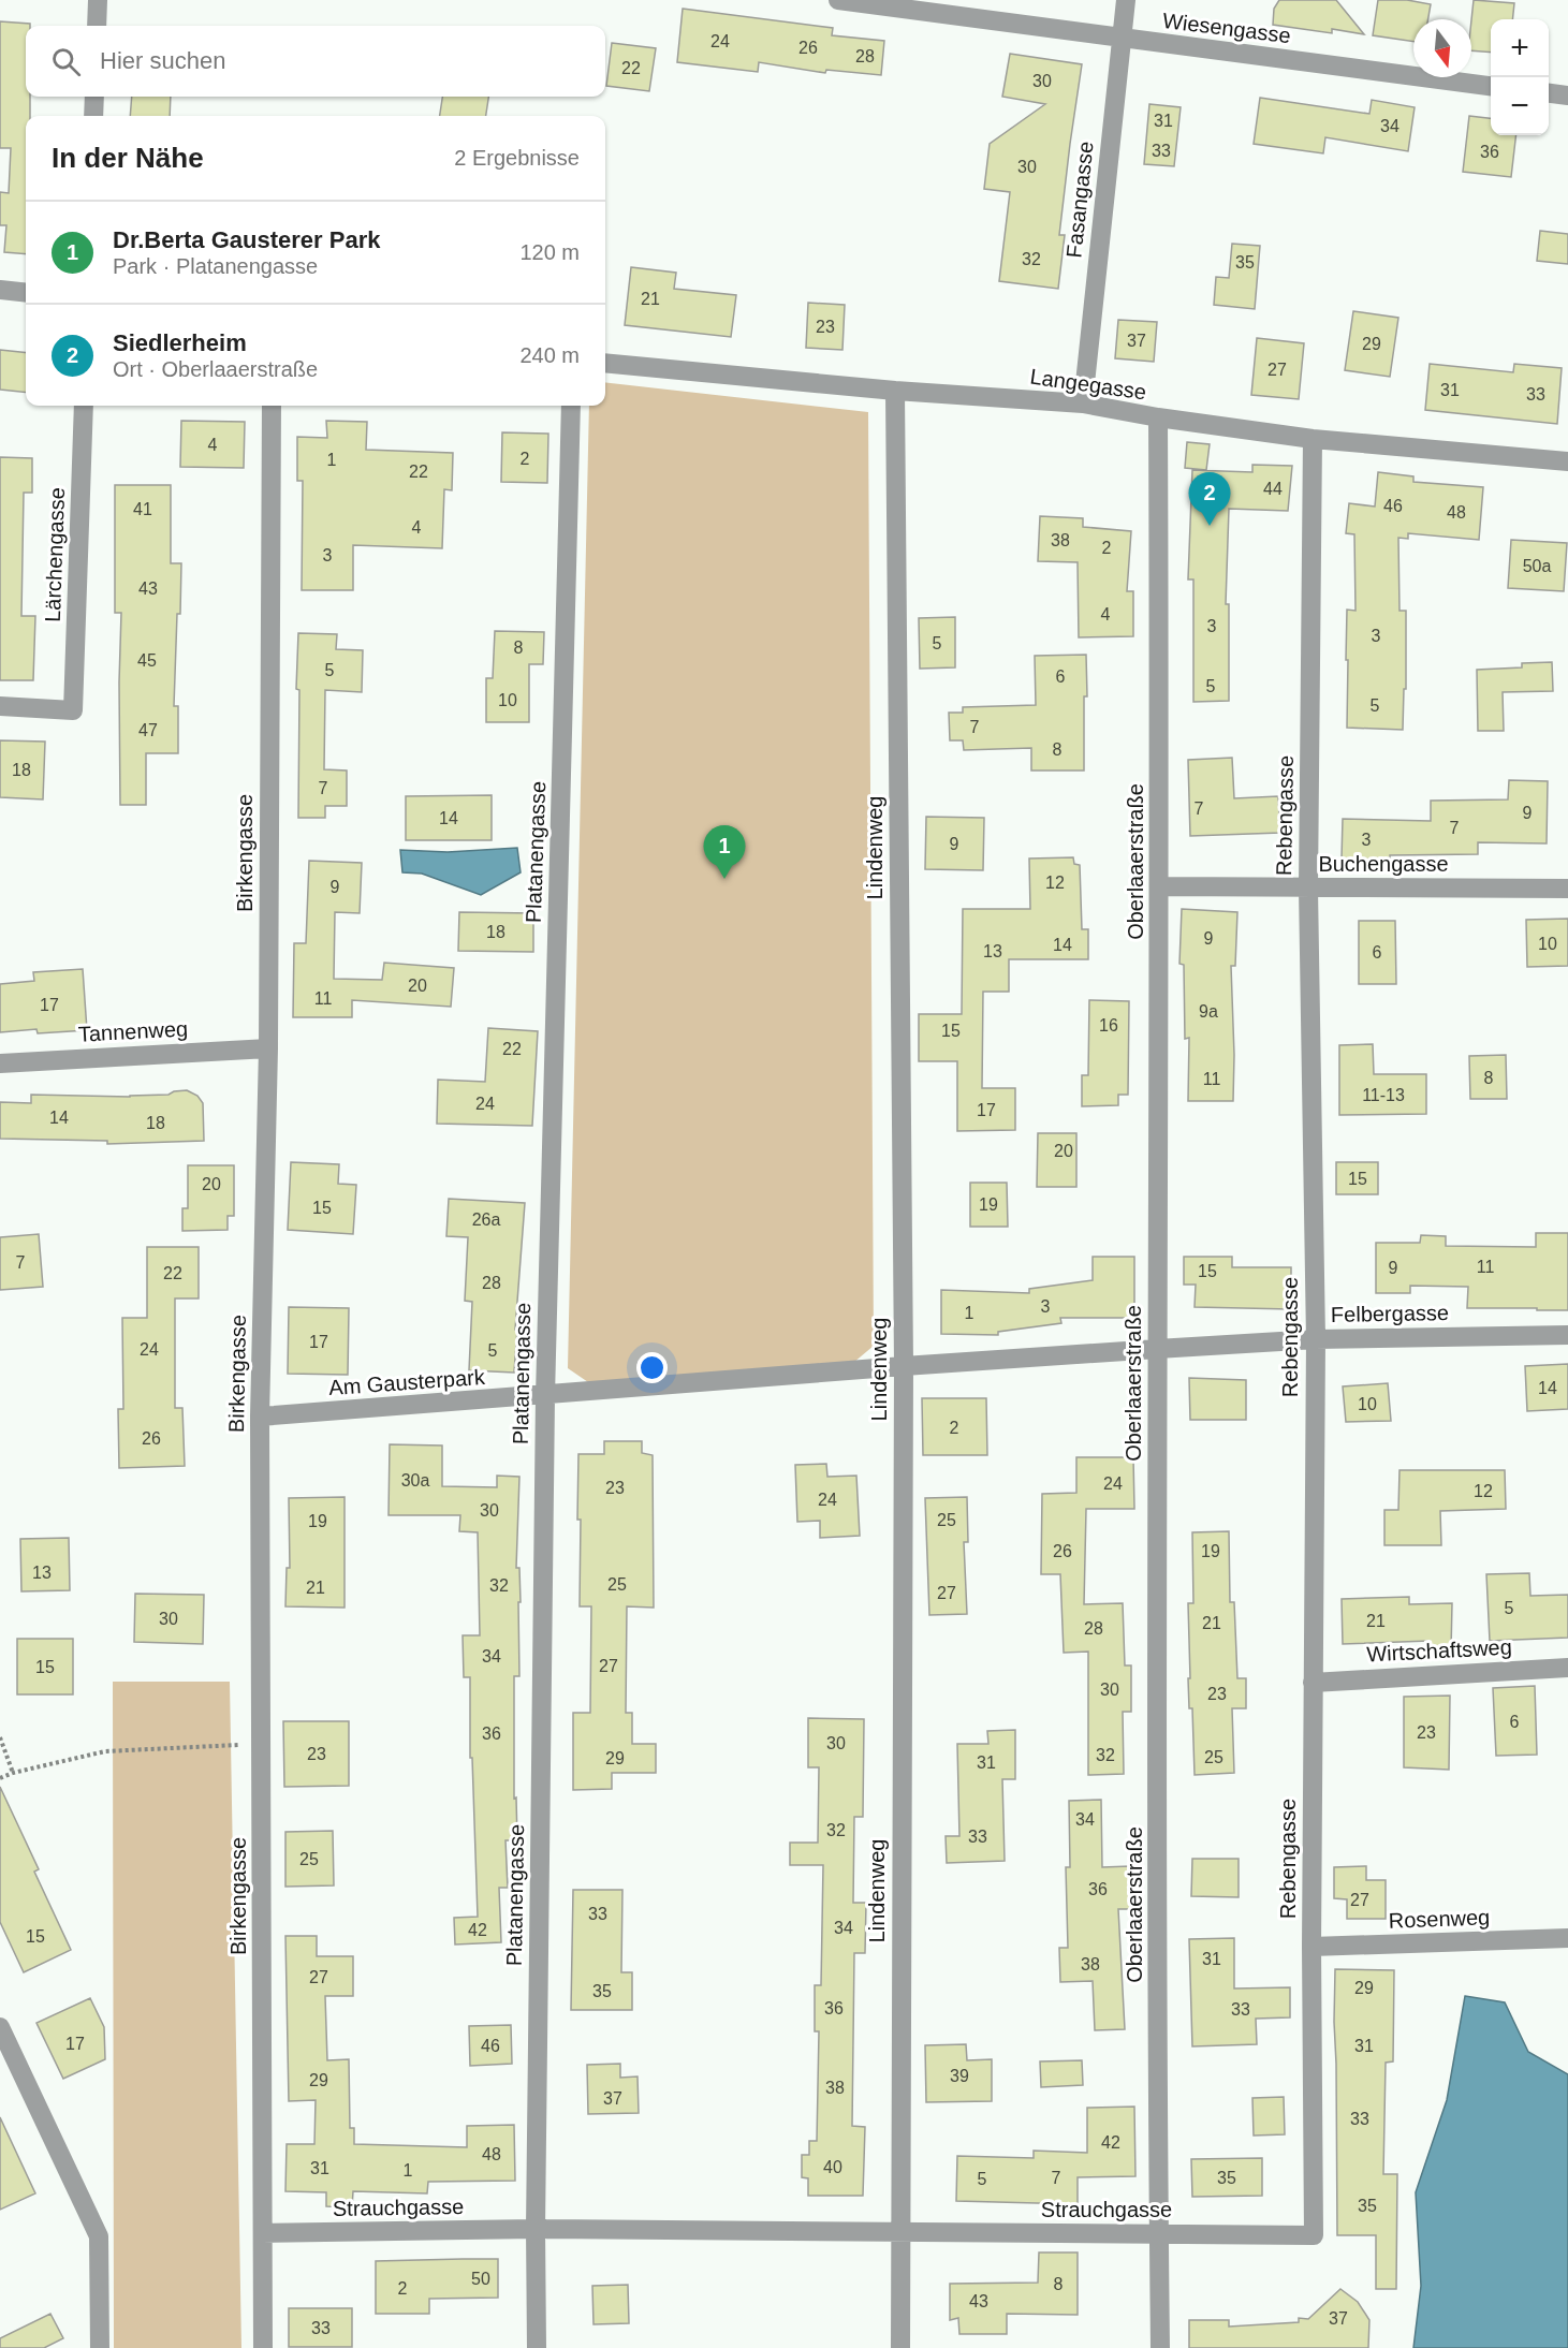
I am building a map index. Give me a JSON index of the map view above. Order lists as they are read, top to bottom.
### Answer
{
  "streets": {
    "street": [
      "Wiesengasse",
      "Fasangasse",
      "Langegasse",
      "Lärchengasse",
      "Rebengasse",
      "Lindenweg",
      "Platanengasse",
      "Birkengasse",
      "Oberlaaerstraße",
      "Buchengasse",
      "Tannenweg",
      "Felbergasse",
      "Am Gausterpark",
      "Wirtschaftsweg",
      "Rosenweg",
      "Strauchgasse"
    ]
  },
  "crossings": [
    ["Wiesengasse", "Fasangasse"],
    ["Fasangasse", "Langegasse"],
    ["Langegasse", "Rebengasse"],
    ["Langegasse", "Lindenweg"],
    ["Langegasse", "Oberlaaerstraße"],
    ["Rebengasse", "Buchengasse"],
    ["Rebengasse", "Felbergasse"],
    ["Rebengasse", "Wirtschaftsweg"],
    ["Rebengasse", "Rosenweg"],
    ["Rebengasse", "Strauchgasse"],
    ["Lindenweg", "Felbergasse"],
    ["Lindenweg", "Am Gausterpark"],
    ["Lindenweg", "Strauchgasse"],
    ["Platanengasse", "Am Gausterpark"],
    ["Platanengasse", "Strauchgasse"],
    ["Birkengasse", "Tannenweg"],
    ["Birkengasse", "Am Gausterpark"],
    ["Birkengasse", "Strauchgasse"],
    ["Oberlaaerstraße", "Buchengasse"],
    ["Oberlaaerstraße", "Felbergasse"],
    ["Oberlaaerstraße", "Strauchgasse"],
    ["Felbergasse", "Am Gausterpark"]
  ],
  "house_numbers": [
    "24",
    "26",
    "28",
    "22",
    "30",
    "31",
    "34",
    "33",
    "36",
    "30",
    "32",
    "35",
    "21",
    "23",
    "37",
    "29",
    "27",
    "31",
    "33",
    "4",
    "2",
    "1",
    "22",
    "44",
    "46",
    "41",
    "48",
    "4",
    "38",
    "2",
    "3",
    "50a",
    "43",
    "4",
    "3",
    "3",
    "5",
    "8",
    "45",
    "5",
    "6",
    "5",
    "10",
    "5",
    "7",
    "47",
    "8",
    "18",
    "7",
    "7",
    "9",
    "14",
    "7",
    "3",
    "9",
    "12",
    "9",
    "18",
    "9",
    "10",
    "14",
    "13",
    "6",
    "20",
    "11",
    "17",
    "9a",
    "16",
    "15",
    "22",
    "8",
    "11",
    "11-13",
    "24",
    "17",
    "14",
    "18",
    "20",
    "15",
    "20",
    "19",
    "15",
    "26a",
    "7",
    "11",
    "9",
    "15",
    "22",
    "28",
    "3",
    "1",
    "17",
    "24",
    "5",
    "14",
    "10",
    "2",
    "26",
    "30a",
    "24",
    "23",
    "12",
    "24",
    "30",
    "25",
    "19",
    "26",
    "19",
    "13",
    "25",
    "32",
    "21",
    "27",
    "5",
    "30",
    "21",
    "21",
    "28",
    "34",
    "27",
    "15",
    "30",
    "23",
    "6",
    "23",
    "36",
    "30",
    "23",
    "32",
    "25",
    "29",
    "31",
    "34",
    "32",
    "33",
    "25",
    "36",
    "27",
    "33",
    "34",
    "42",
    "15",
    "31",
    "38",
    "27",
    "29",
    "35",
    "36",
    "33",
    "17",
    "46",
    "31",
    "39",
    "29",
    "38",
    "37",
    "33",
    "42",
    "48",
    "40",
    "31",
    "1",
    "7",
    "35",
    "5",
    "35",
    "50",
    "8",
    "2",
    "43",
    "37",
    "33"
  ],
  "north": "bottom",
  "page": {
    "map_buttons": ["+", "−"],
    "search": "Hier suchen",
    "heading": ["In der Nähe", "2 Ergebnisse"],
    "list": [
      {
        "mark": "1",
        "name": "Dr.Berta Gausterer Park",
        "note": "Park · Platanengasse",
        "value": "120 m"
      },
      {
        "mark": "2",
        "name": "Siedlerheim",
        "note": "Ort · Oberlaaerstraße",
        "value": "240 m"
      }
    ],
    "pins": ["2", "1"]
  }
}
